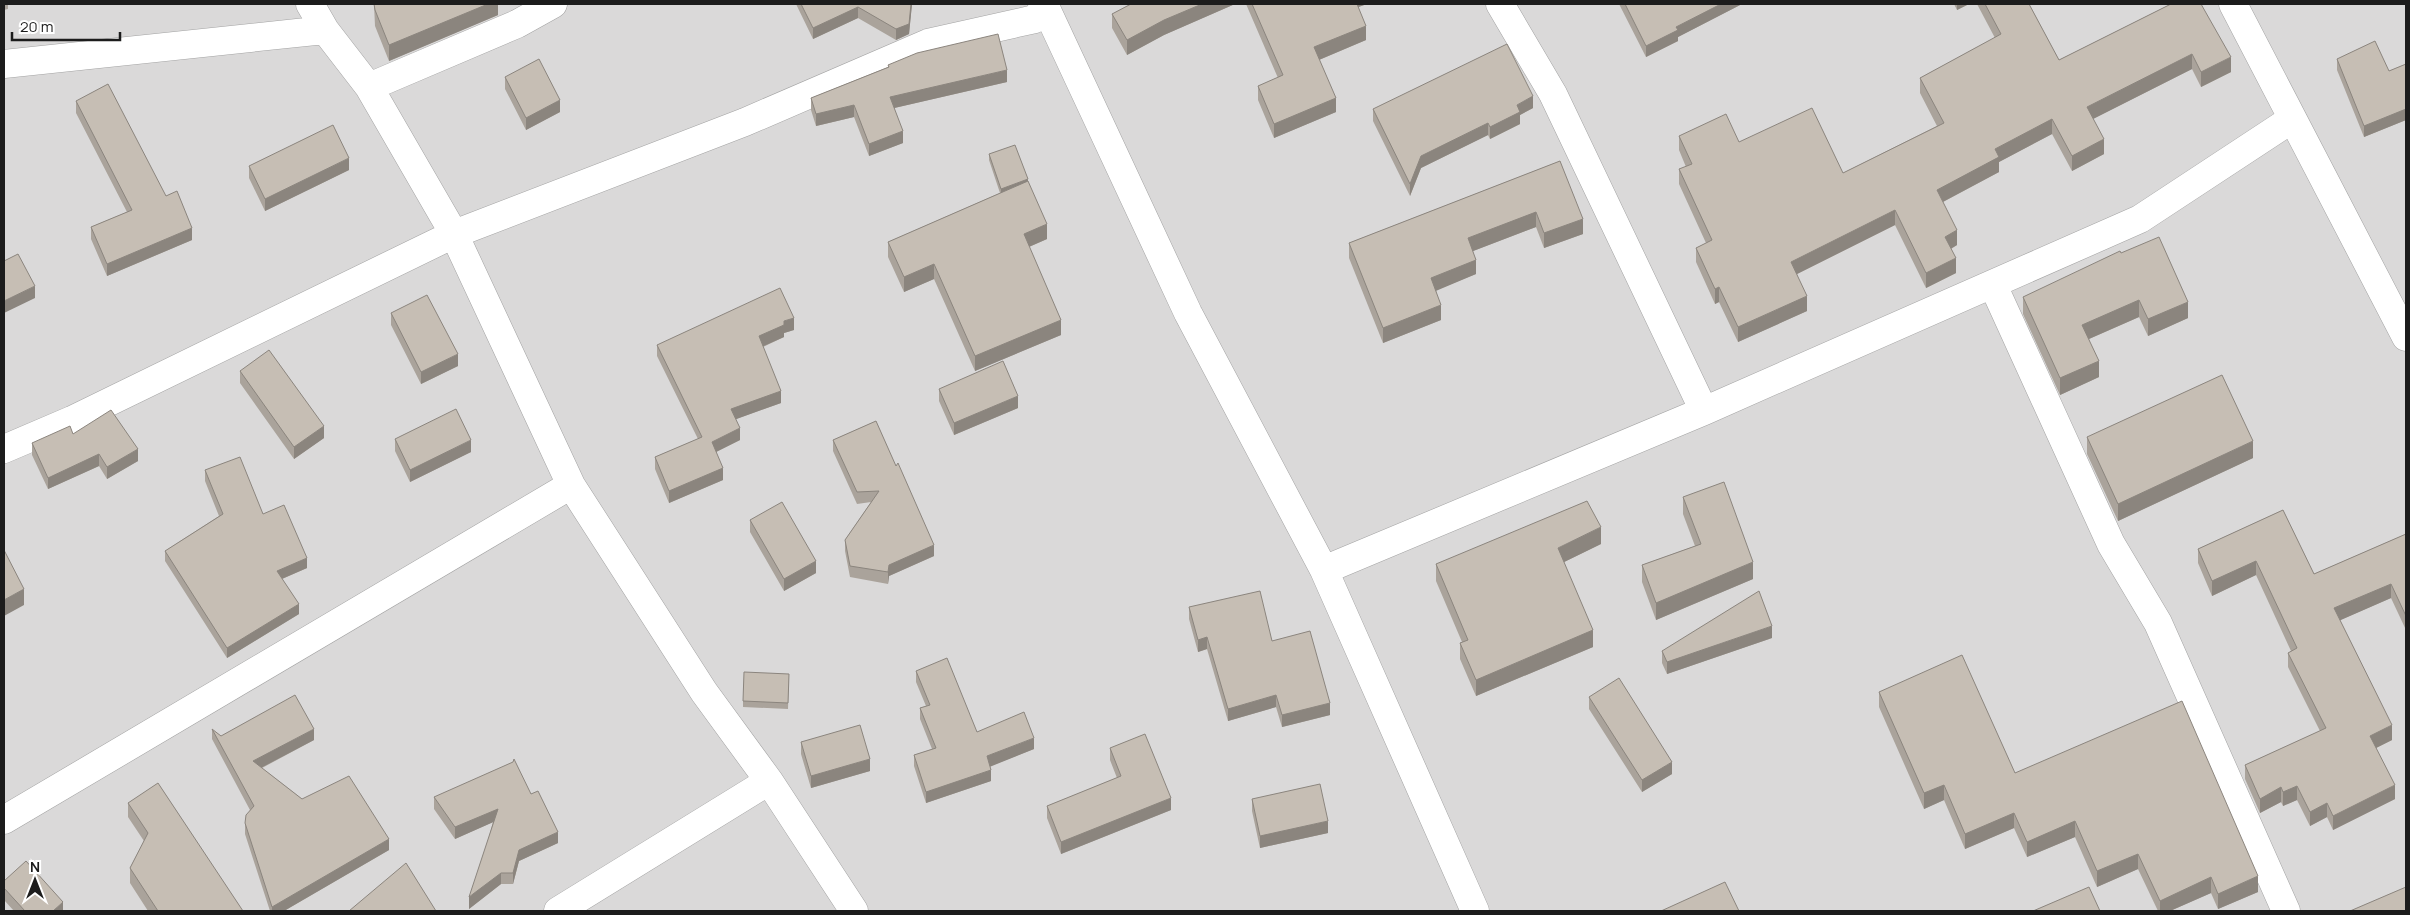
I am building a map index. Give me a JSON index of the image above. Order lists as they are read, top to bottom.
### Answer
{
  "scale_bar": "20 m",
  "north": "top"
}
